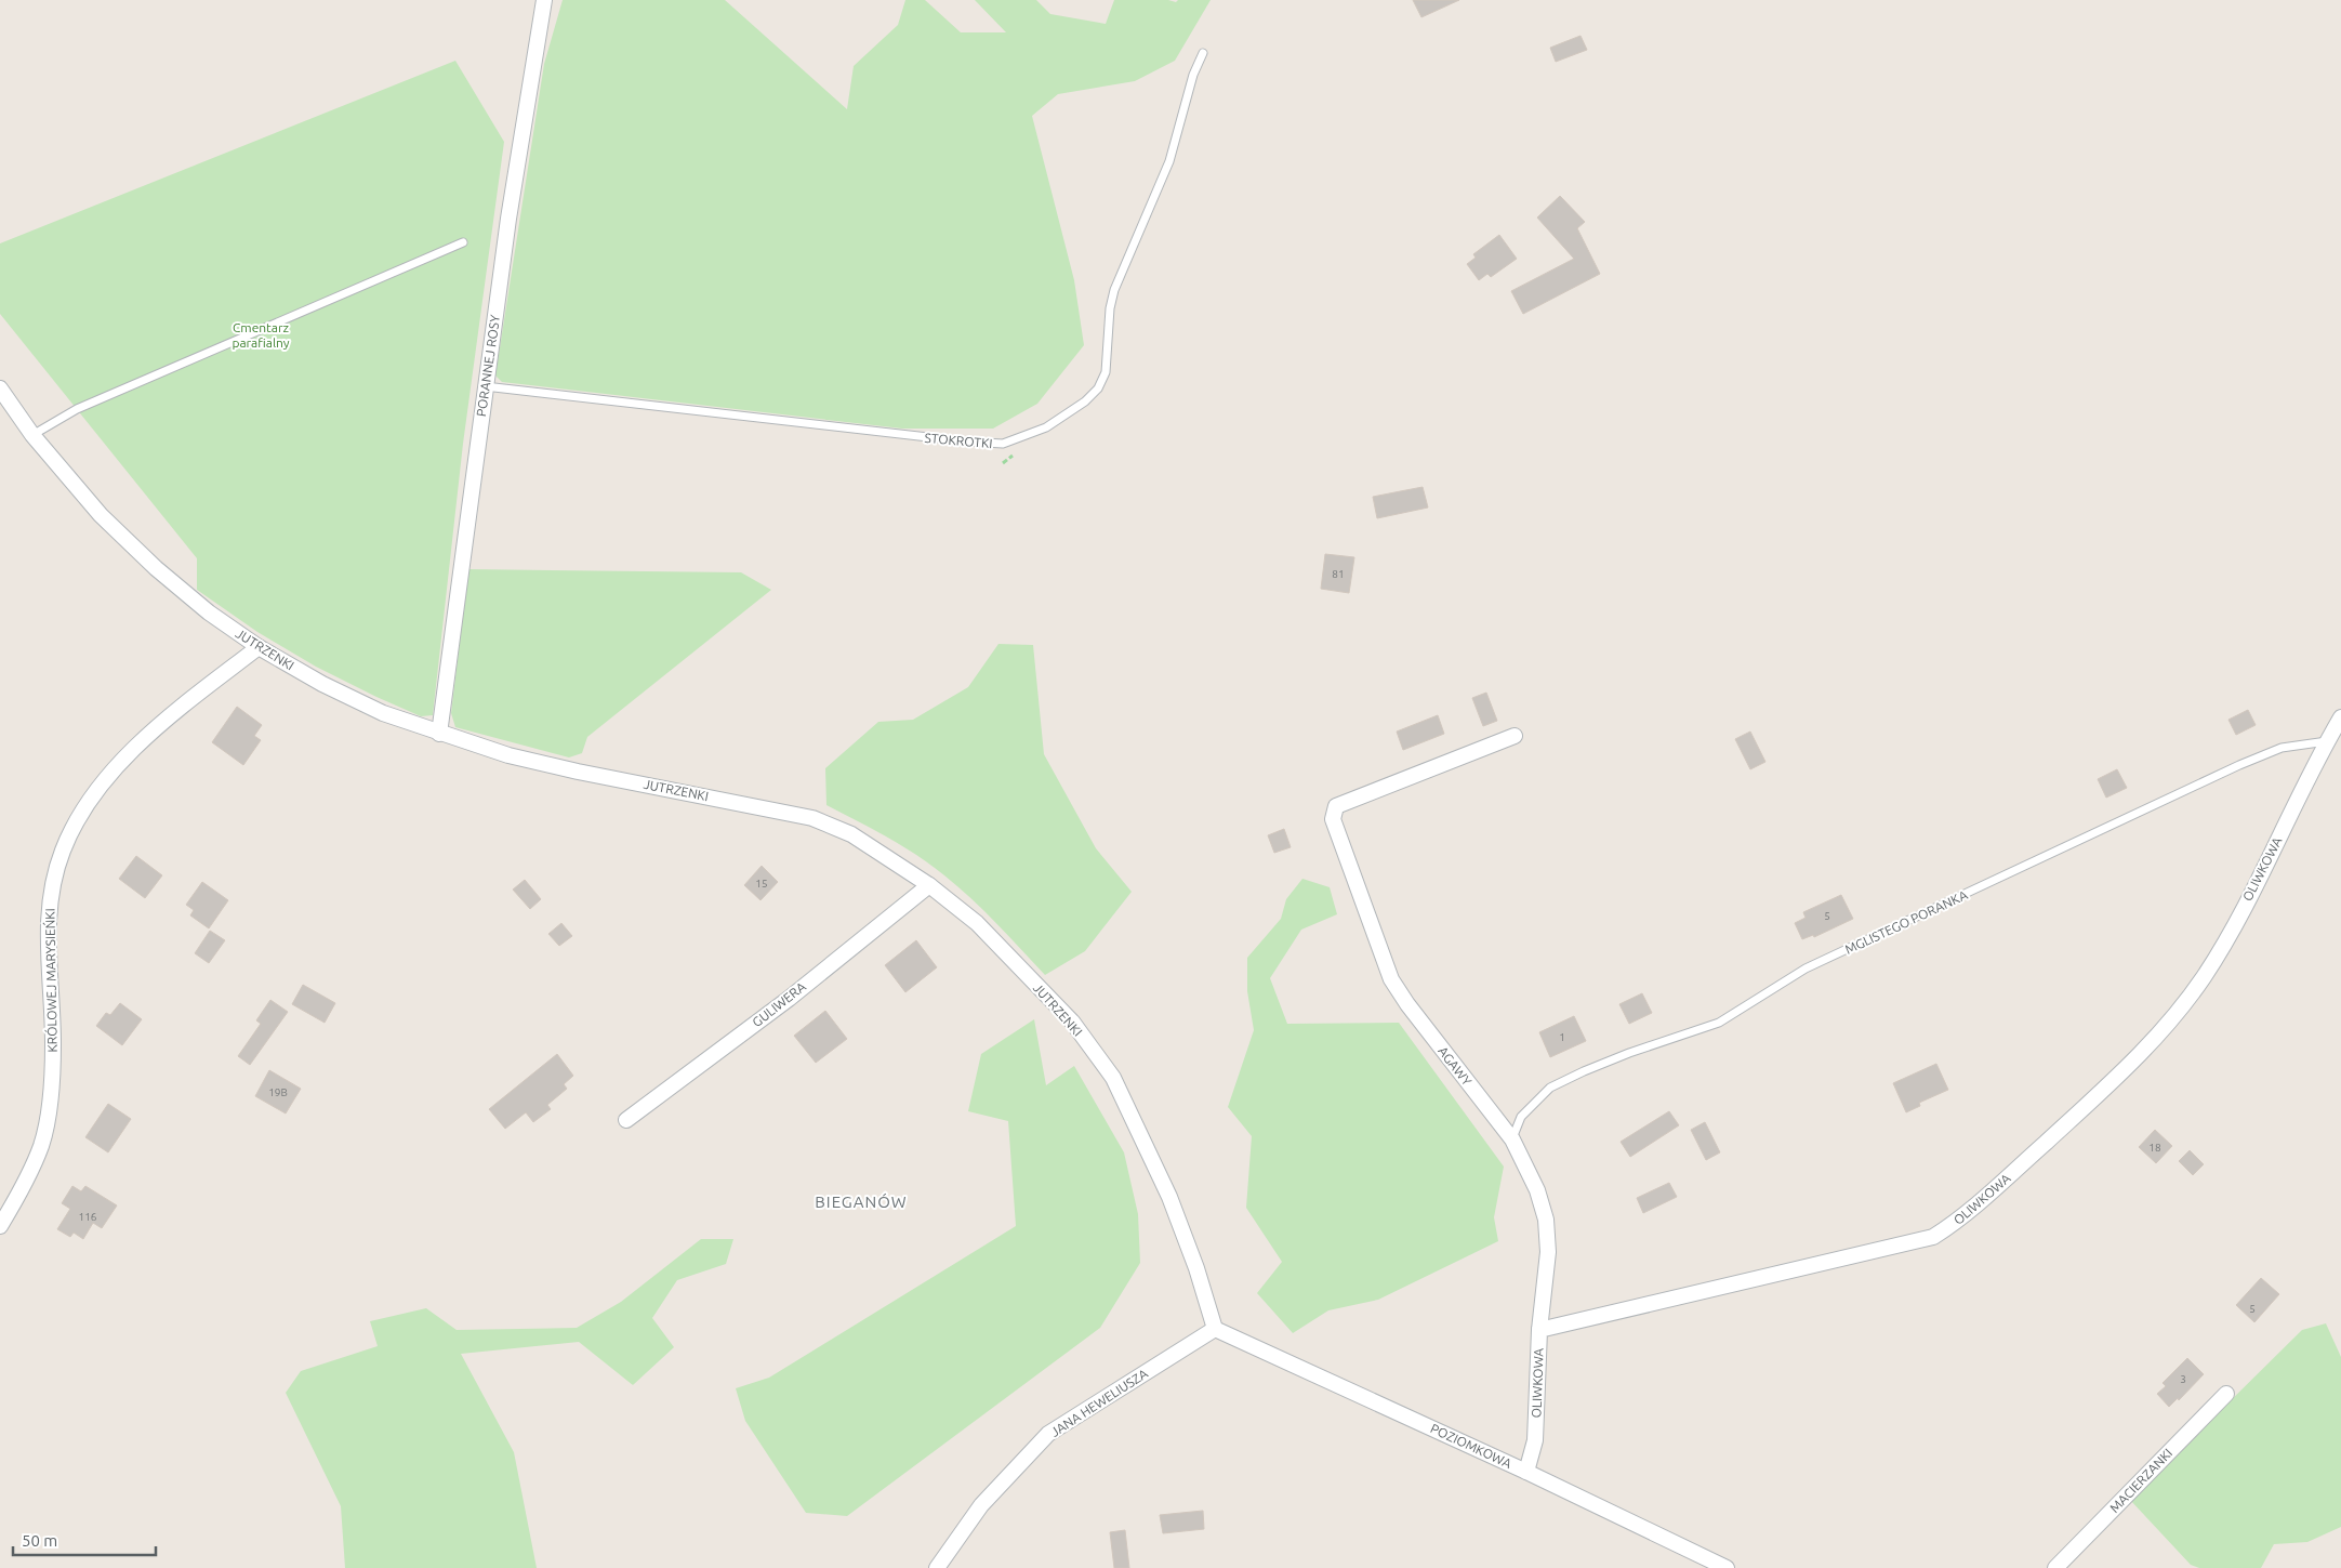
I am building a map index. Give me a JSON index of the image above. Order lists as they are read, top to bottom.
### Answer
{
  "streets": {
    "street": [
      "PORANNEJ ROSY",
      "JUTRZENKI",
      "OLIWKOWA",
      "KRÓLOWEJ MARYSIEŃKI",
      "GULIWERA",
      "AGAWY",
      "JANA HEWELIUSZA",
      "POZIOMKOWA",
      "MACIERZANKI"
    ],
    "lane": ["STOKROTKI", "MGLISTEGO PORANKA"]
  },
  "crossings": [
    ["PORANNEJ ROSY", "STOKROTKI"],
    ["PORANNEJ ROSY", "JUTRZENKI"],
    ["JUTRZENKI", "KRÓLOWEJ MARYSIEŃKI"],
    ["JUTRZENKI", "GULIWERA"],
    ["JUTRZENKI", "JANA HEWELIUSZA"],
    ["JUTRZENKI", "POZIOMKOWA"],
    ["OLIWKOWA", "MGLISTEGO PORANKA"],
    ["OLIWKOWA", "AGAWY"],
    ["OLIWKOWA", "POZIOMKOWA"],
    ["MGLISTEGO PORANKA", "AGAWY"],
    ["JANA HEWELIUSZA", "POZIOMKOWA"]
  ],
  "districts": ["BIEGANÓW"],
  "parks": ["Cmentarz parafialny"],
  "house_numbers": [
    "81",
    "15",
    "5",
    "1",
    "19B",
    "18",
    "116",
    "5",
    "3"
  ],
  "scale_bar": "50 m"
}
